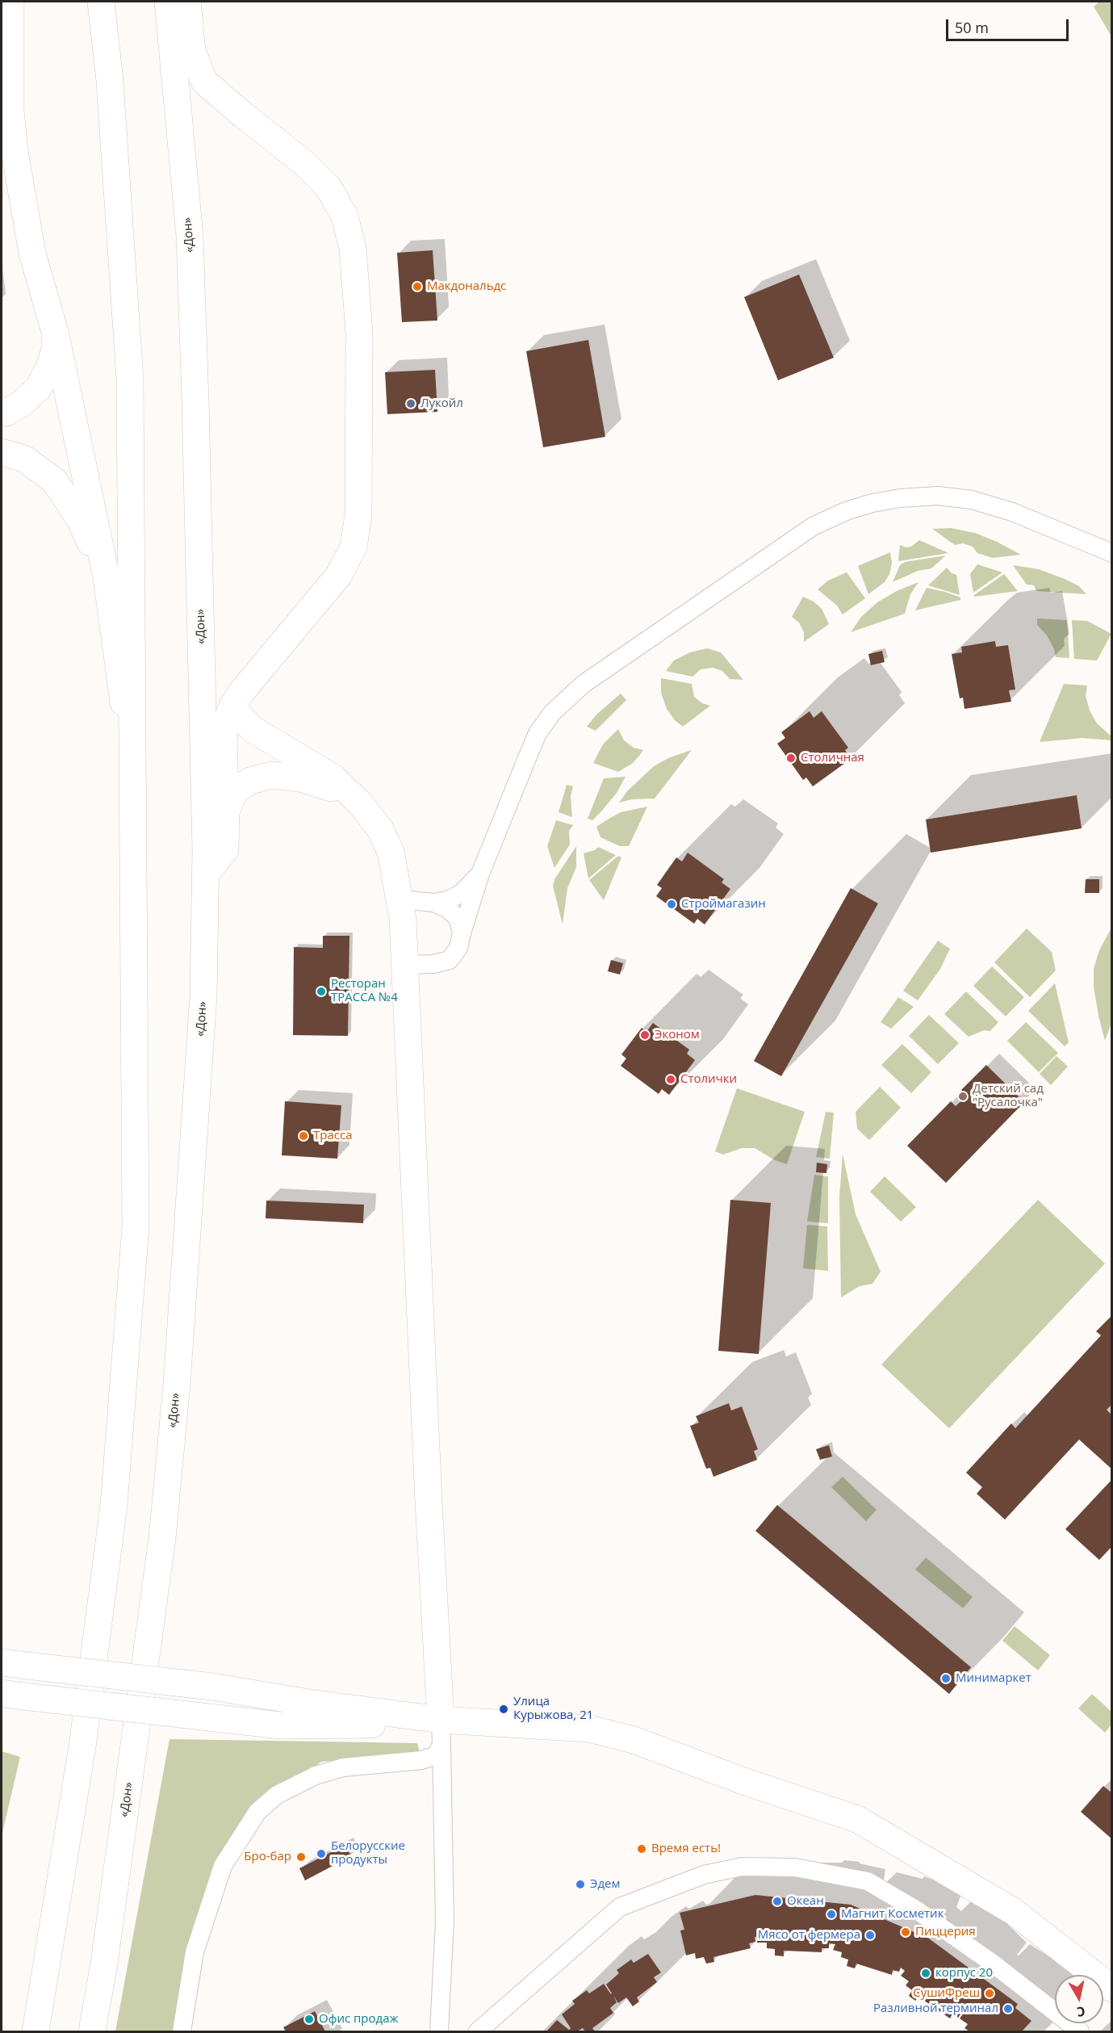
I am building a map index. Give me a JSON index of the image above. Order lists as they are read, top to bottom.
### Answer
{
  "streets": {
    "main road": ["«Дон»"]
  },
  "places": [
    "Макдональдс",
    "Лукойл",
    "Столичная",
    "Строймагазин",
    "Ресторан ТРАССА №4",
    "Эконом",
    "Столички",
    "Детский сад \"Русалочка\"",
    "Трасса",
    "Минимаркет",
    "Улица Курыжова, 21",
    "Время есть!",
    "Белорусские продукты",
    "Бро-бар",
    "Эдем",
    "Океан",
    "Магнит Косметик",
    "Пиццерия",
    "Мясо от фермера",
    "корпус 20",
    "СушиФреш",
    "Разливной терминал",
    "Офис продаж"
  ],
  "scale_bar": "50 m",
  "north": "bottom"
}
